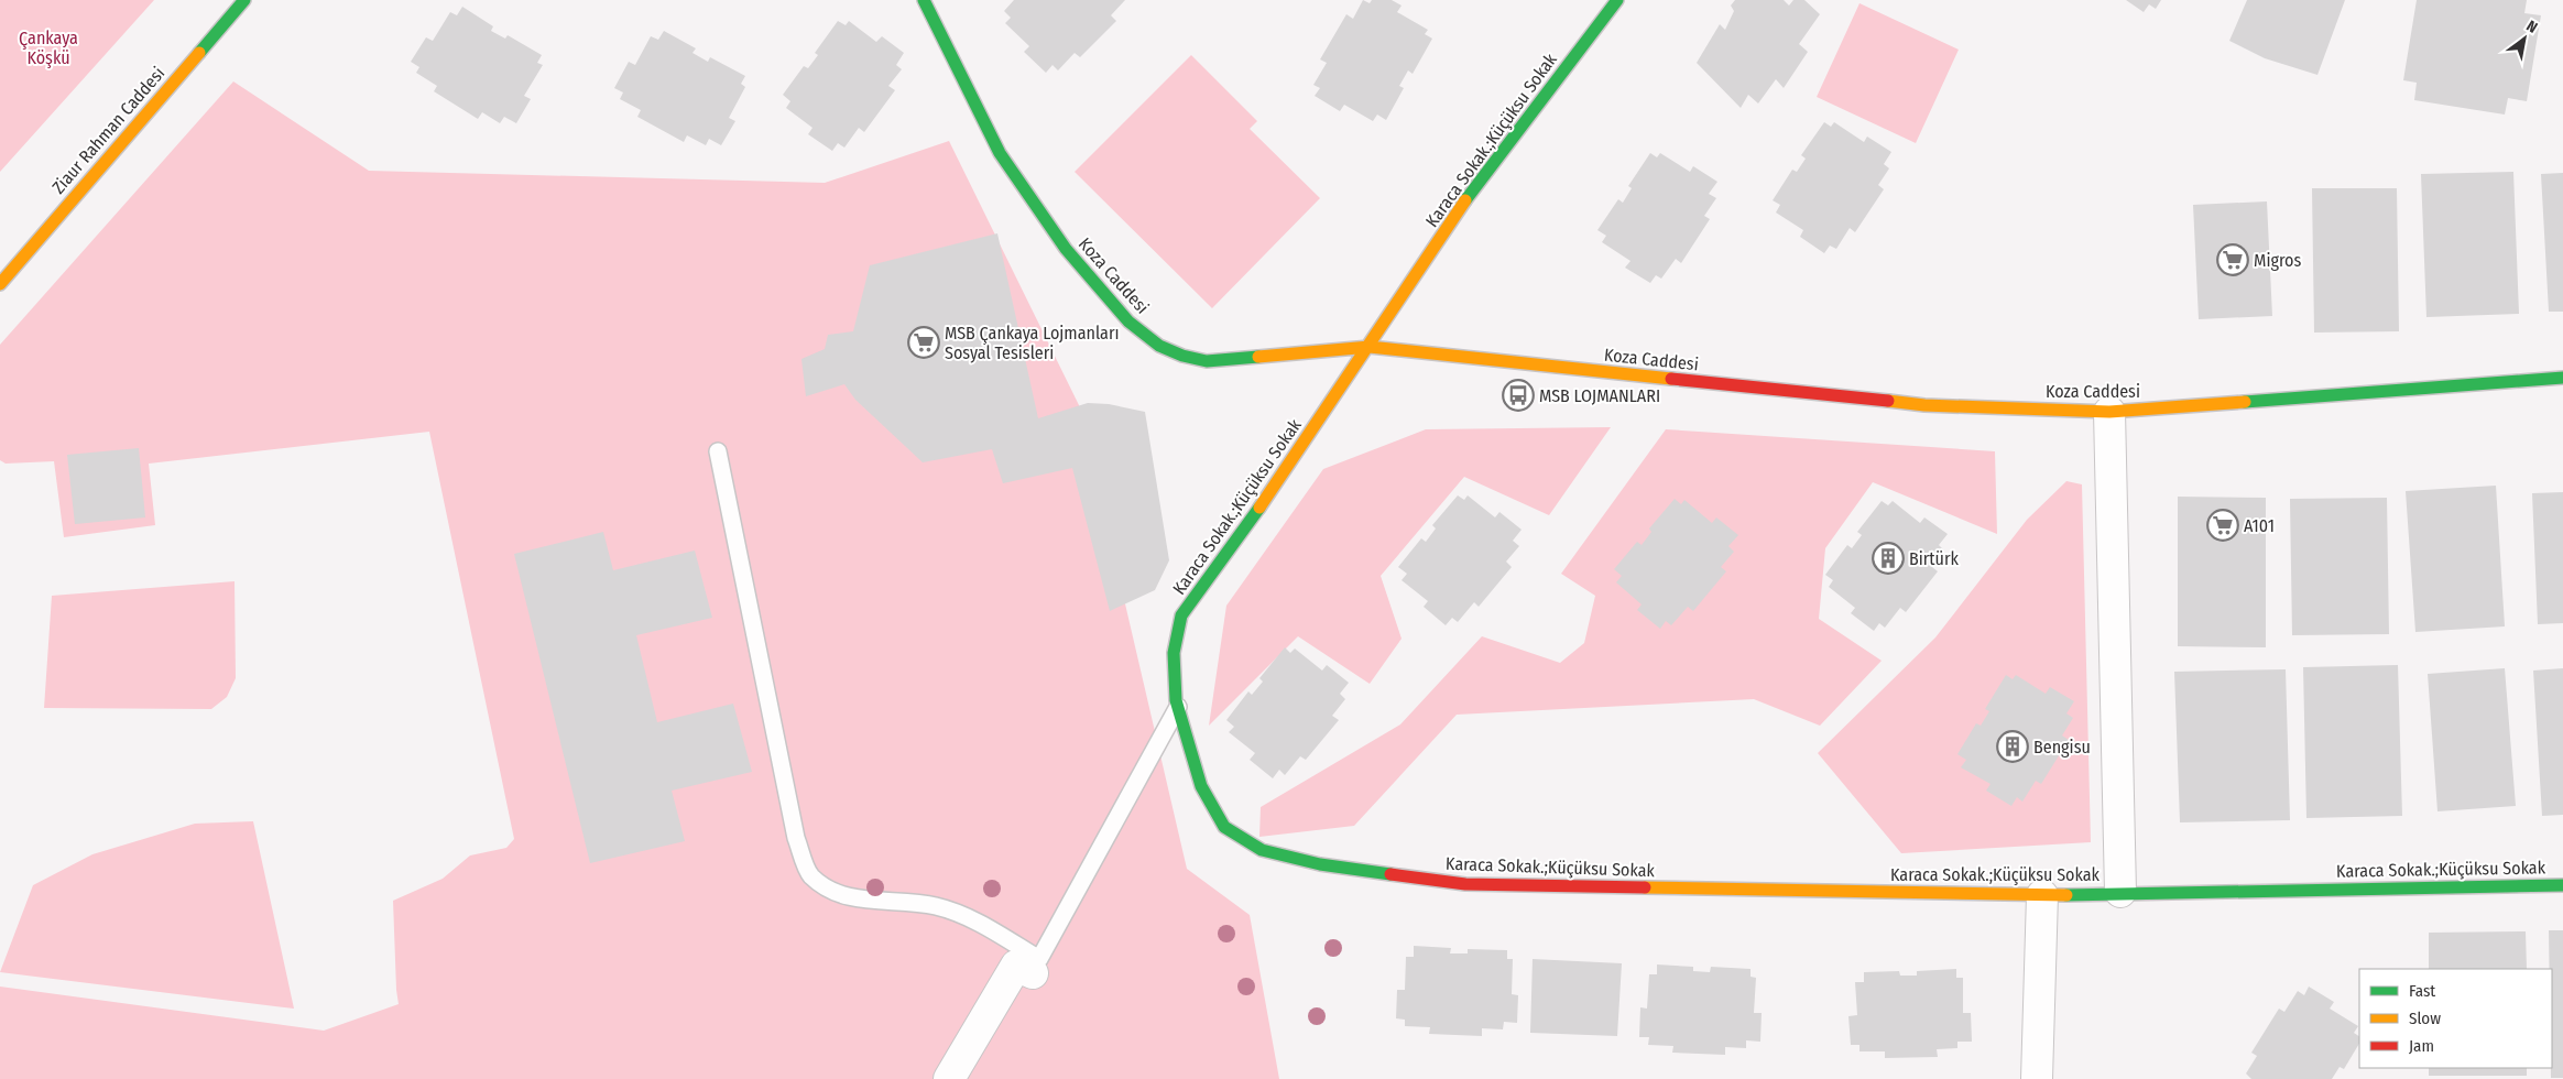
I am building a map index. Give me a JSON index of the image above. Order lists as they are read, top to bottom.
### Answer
{
  "streets": {
    "street": ["Ziaur Rahman Caddesi", "Karaca Sokak.;Küçüksu Sokak", "Koza Caddesi"]
  },
  "crossings": [
    ["Karaca Sokak.;Küçüksu Sokak", "Koza Caddesi"]
  ],
  "parks": ["Çankaya Köşkü"],
  "places": {
    "supermarket": ["Migros", "MSB Çankaya Lojmanları Sosyal Tesisleri", "A101"],
    "bus stop": ["MSB LOJMANLARI"],
    "building": ["Birtürk", "Bengisu"]
  },
  "legend": ["Fast", "Slow", "Jam"],
  "north": "top right"
}
